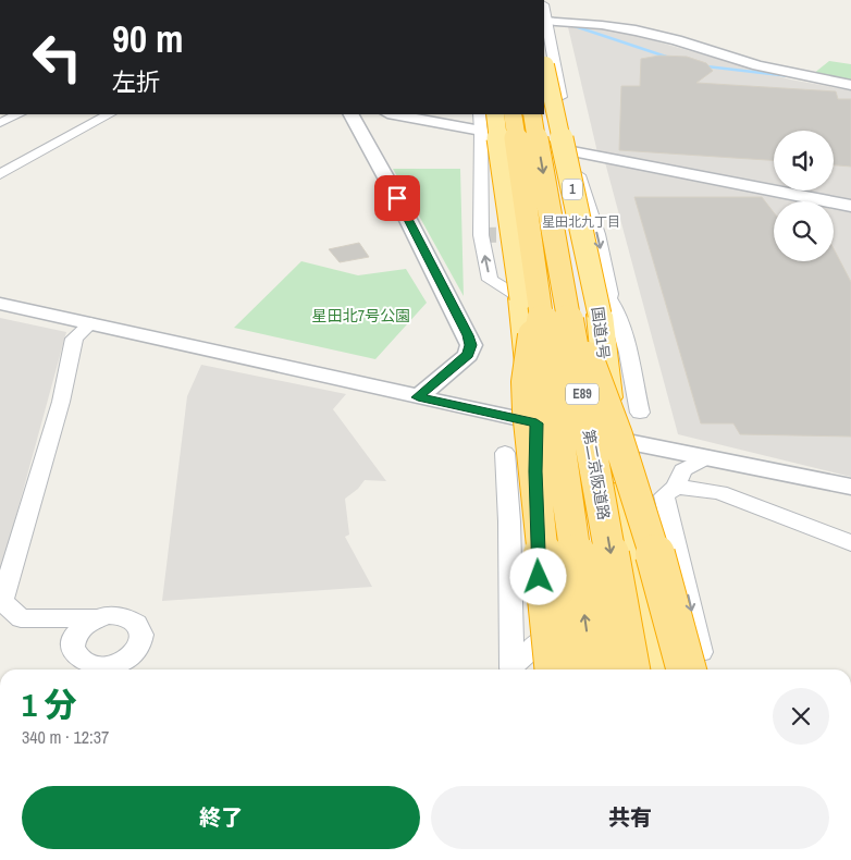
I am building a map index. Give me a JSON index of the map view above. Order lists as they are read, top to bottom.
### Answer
{
  "streets": {
    "highway": [
      "1",
      "国道1号",
      "E89",
      "第二京阪道路"
    ]
  },
  "districts": ["星田北九丁目"],
  "parks": ["星田北7号公園"],
  "page": {
    "turn": ["90 m", "左折"],
    "heading": ["1 分", "340 m · 12:37"],
    "buttons": ["終了", "共有"]
  }
}
